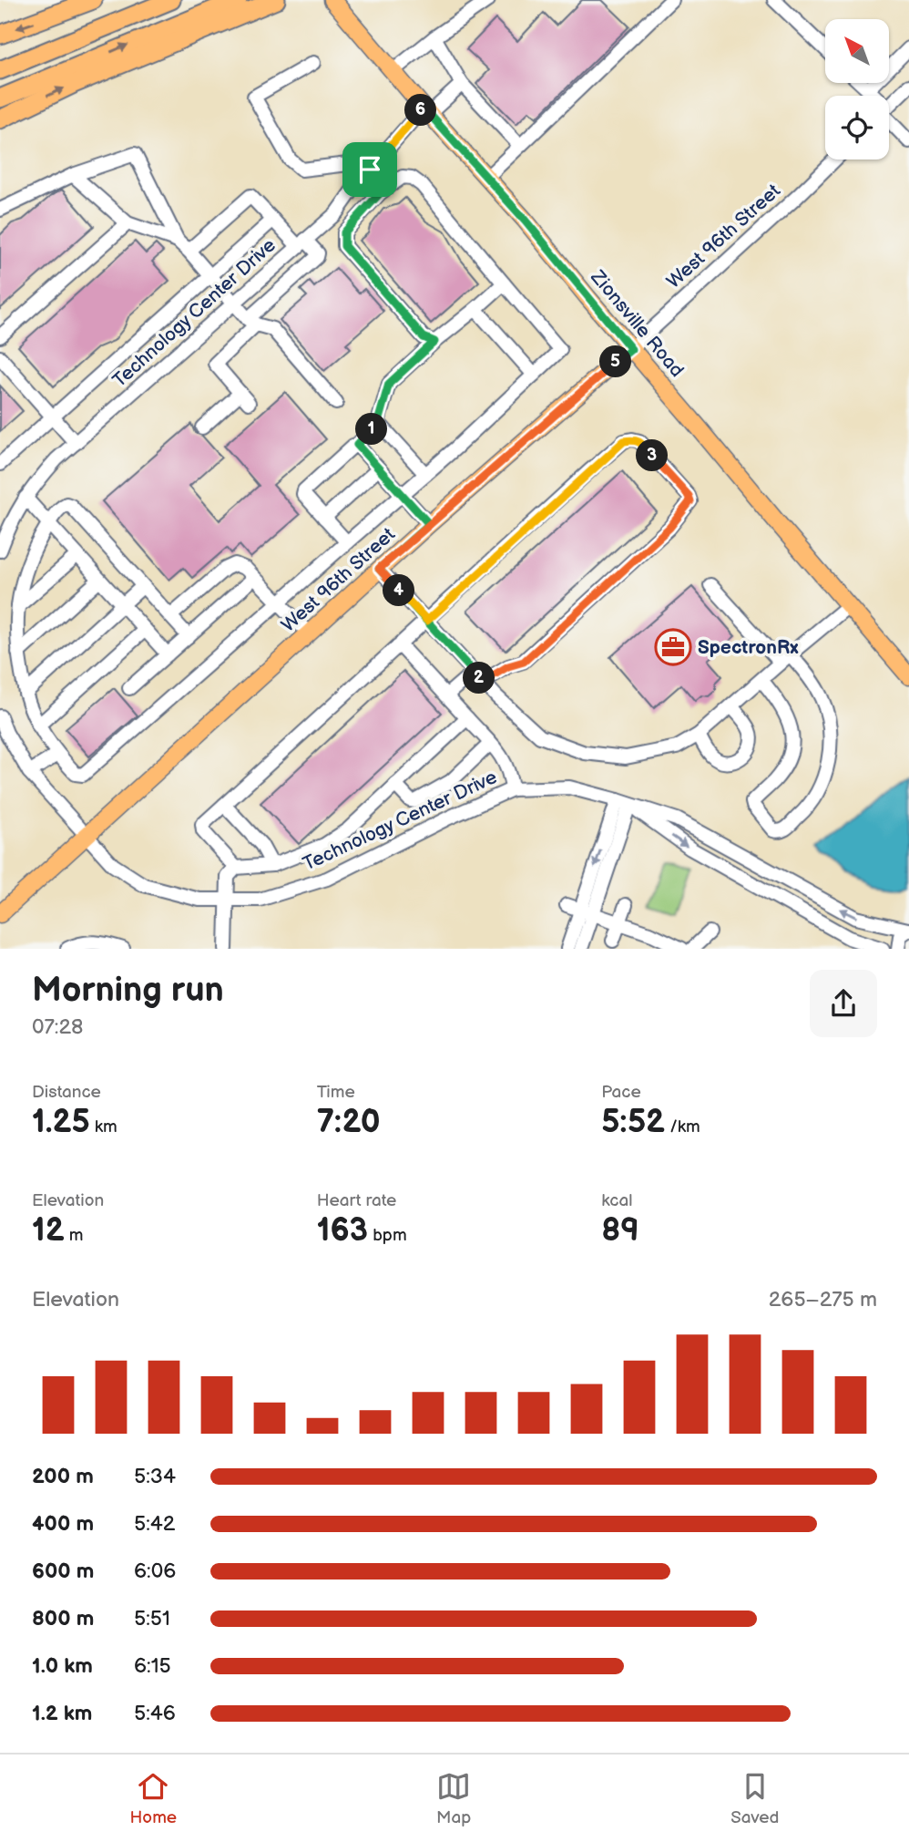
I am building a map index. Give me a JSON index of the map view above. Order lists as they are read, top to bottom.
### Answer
{
  "streets": {
    "main road": ["West 96th Street", "Zionsville Road"],
    "street": ["Technology Center Drive"]
  },
  "crossings": [
    ["West 96th Street", "Technology Center Drive"],
    ["West 96th Street", "Zionsville Road"],
    ["Technology Center Drive", "Zionsville Road"]
  ],
  "places": {
    "office": ["SpectronRx"]
  },
  "north": "top left",
  "page": {
    "pins": [
      "6",
      "5",
      "1",
      "3",
      "4",
      "2"
    ],
    "heading": ["Morning run", "07:28"],
    "stats": [
      ["Distance", "1.25 km"],
      ["Time", "7:20"],
      ["Pace", "5:52 /km"],
      ["Elevation", "12 m"],
      ["Heart rate", "163 bpm"],
      ["kcal", "89"]
    ],
    "chart": ["Elevation", "265–275 m"],
    "list": [
      {
        "name": "200 m",
        "note": "5:34"
      },
      {
        "name": "400 m",
        "note": "5:42"
      },
      {
        "name": "600 m",
        "note": "6:06"
      },
      {
        "name": "800 m",
        "note": "5:51"
      },
      {
        "name": "1.0 km",
        "note": "6:15"
      },
      {
        "name": "1.2 km",
        "note": "5:46"
      }
    ],
    "tabs": ["Home", "Map", "Saved"]
  }
}
